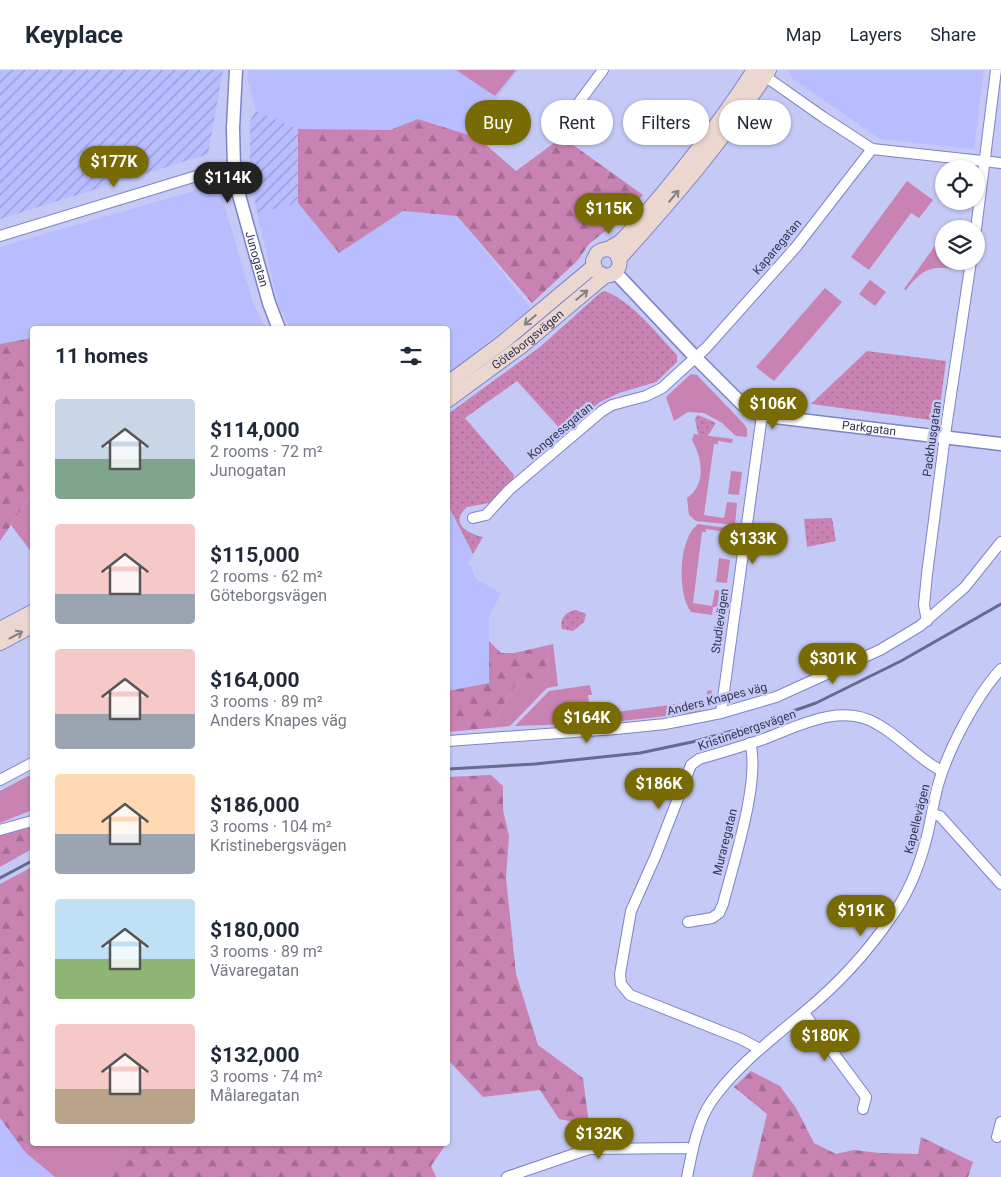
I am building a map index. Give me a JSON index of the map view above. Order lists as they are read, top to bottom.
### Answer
{
  "streets": {
    "main road": ["Göteborgsvägen"],
    "street": [
      "Kaparegatan",
      "Junogatan",
      "Parkgatan",
      "Kongressgatan",
      "Packhusgatan",
      "Studievägen",
      "Anders Knapes väg",
      "Kristinebergsvägen",
      "Kapellevägen",
      "Muraregatan"
    ]
  },
  "crossings": [
    ["Kaparegatan", "Parkgatan"],
    ["Kaparegatan", "Kongressgatan"],
    ["Göteborgsvägen", "Parkgatan"],
    ["Parkgatan", "Kongressgatan"],
    ["Parkgatan", "Packhusgatan"],
    ["Parkgatan", "Studievägen"],
    ["Packhusgatan", "Anders Knapes väg"],
    ["Studievägen", "Anders Knapes väg"],
    ["Kristinebergsvägen", "Kapellevägen"],
    ["Kristinebergsvägen", "Muraregatan"]
  ],
  "page": {
    "header": "Keyplace",
    "nav": ["Map", "Layers", "Share"],
    "chip": [
      "Buy",
      "Rent",
      "Filters",
      "New"
    ],
    "price": [
      "$177K",
      "$114K",
      "$115K",
      "$106K",
      "$133K",
      "$301K",
      "$164K",
      "$186K",
      "$191K",
      "$180K",
      "$132K"
    ],
    "heading": "11 homes",
    "list": [
      {
        "name": "$114,000",
        "note": "2 rooms · 72 m² · Junogatan"
      },
      {
        "name": "$115,000",
        "note": "2 rooms · 62 m² · Göteborgsvägen"
      },
      {
        "name": "$164,000",
        "note": "3 rooms · 89 m² · Anders Knapes väg"
      },
      {
        "name": "$186,000",
        "note": "3 rooms · 104 m² · Kristinebergsvägen"
      },
      {
        "name": "$180,000",
        "note": "3 rooms · 89 m² · Vävaregatan"
      },
      {
        "name": "$132,000",
        "note": "3 rooms · 74 m² · Målaregatan"
      }
    ]
  }
}
